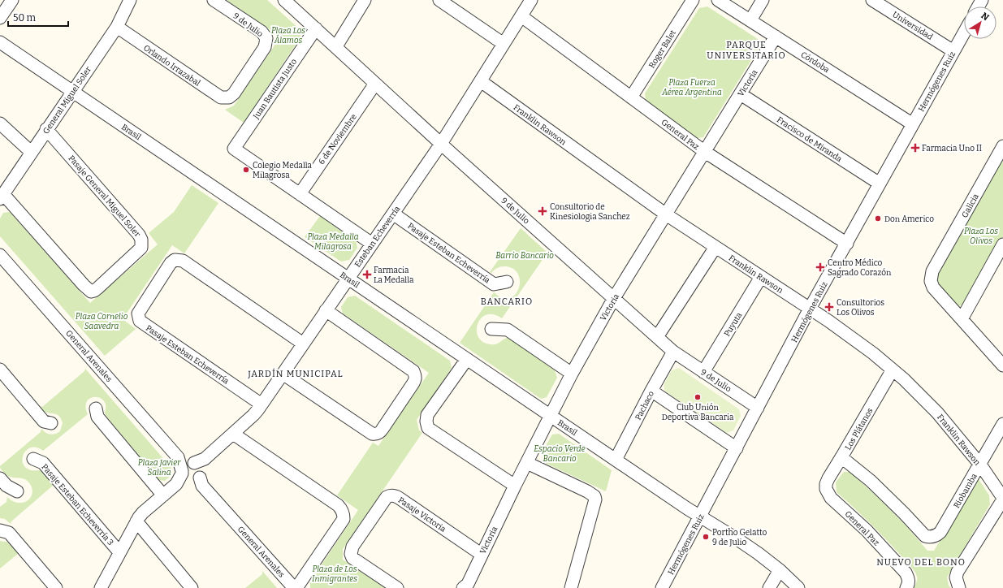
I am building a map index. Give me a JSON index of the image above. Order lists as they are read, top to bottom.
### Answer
{
  "streets": {
    "street": [
      "9 de Julio",
      "Universidad",
      "Roger Balet",
      "Córdoba",
      "Orlando Irrazabal",
      "Hermógenes Ruiz",
      "Victoria",
      "Juan Bautista Justo",
      "General Miguel Soler",
      "Franklin Rawson",
      "Brasil",
      "General Paz",
      "6 de Noviembre",
      "Fracisco de Miranda",
      "Pasaje General Miguel Soler",
      "Galicia",
      "Esteban Echeverría",
      "Pasaje Esteban Echeverría",
      "Puyuta",
      "General Arenales",
      "Pachaco",
      "Los Plátanos",
      "Riobamba",
      "Pasaje Esteban Echeverría 3",
      "Pasaje Victoria"
    ]
  },
  "crossings": [
    ["9 de Julio", "Orlando Irrazabal"],
    ["9 de Julio", "Hermógenes Ruiz"],
    ["9 de Julio", "Victoria"],
    ["9 de Julio", "Juan Bautista Justo"],
    ["9 de Julio", "6 de Noviembre"],
    ["9 de Julio", "Esteban Echeverría"],
    ["9 de Julio", "Puyuta"],
    ["9 de Julio", "Pachaco"],
    ["Universidad", "Hermógenes Ruiz"],
    ["Roger Balet", "General Paz"],
    ["Córdoba", "Hermógenes Ruiz"],
    ["Córdoba", "Victoria"],
    ["Orlando Irrazabal", "General Miguel Soler"],
    ["Hermógenes Ruiz", "Franklin Rawson"],
    ["Hermógenes Ruiz", "Brasil"],
    ["Hermógenes Ruiz", "General Paz"],
    ["Hermógenes Ruiz", "Fracisco de Miranda"],
    ["Victoria", "Franklin Rawson"],
    ["Victoria", "Brasil"],
    ["Victoria", "General Paz"],
    ["Victoria", "Fracisco de Miranda"],
    ["Victoria", "Pasaje Victoria"],
    ["Juan Bautista Justo", "6 de Noviembre"],
    ["General Miguel Soler", "Brasil"],
    ["General Miguel Soler", "Pasaje General Miguel Soler"],
    ["Franklin Rawson", "Esteban Echeverría"],
    ["Franklin Rawson", "Puyuta"],
    ["Franklin Rawson", "Los Plátanos"],
    ["Franklin Rawson", "Riobamba"],
    ["Brasil", "Esteban Echeverría"],
    ["Brasil", "Pachaco"],
    ["General Paz", "Esteban Echeverría"],
    ["General Paz", "Los Plátanos"],
    ["Esteban Echeverría", "Pasaje Esteban Echeverría"],
    ["Esteban Echeverría", "General Arenales"],
    ["Esteban Echeverría", "Pasaje Esteban Echeverría 3"],
    ["Los Plátanos", "Riobamba"]
  ],
  "districts": [
    "PARQUE UNIVERSITARIO",
    "BANCARIO",
    "JARDÍN MUNICIPAL",
    "NUEVO DEL BONO"
  ],
  "parks": [
    "Plaza Los Álamos",
    "Plaza Fuerza Aérea Argentina",
    "Plaza Los Olivos",
    "Plaza Medalla Milagrosa",
    "Barrio Bancario",
    "Plaza Cornelio Saavedra",
    "Espacio Verde Bancario",
    "Plaza Javier Salina",
    "Plaza de Los Inmigrantes"
  ],
  "places": {
    "health": [
      "Farmacia Uno II",
      "Consultorio de Kinesiologia Sanchez",
      "Centro Médico Sagrado Corazón",
      "Farmacia La Medalla",
      "Consultorios Los Olivos"
    ],
    "other": [
      "Colegio Medalla Milagrosa",
      "Don Americo",
      "Club Unión Deportiva Bancaria",
      "Portho Gelatto 9 de Julio"
    ]
  },
  "scale_bar": "50 m",
  "north": "top right"
}
